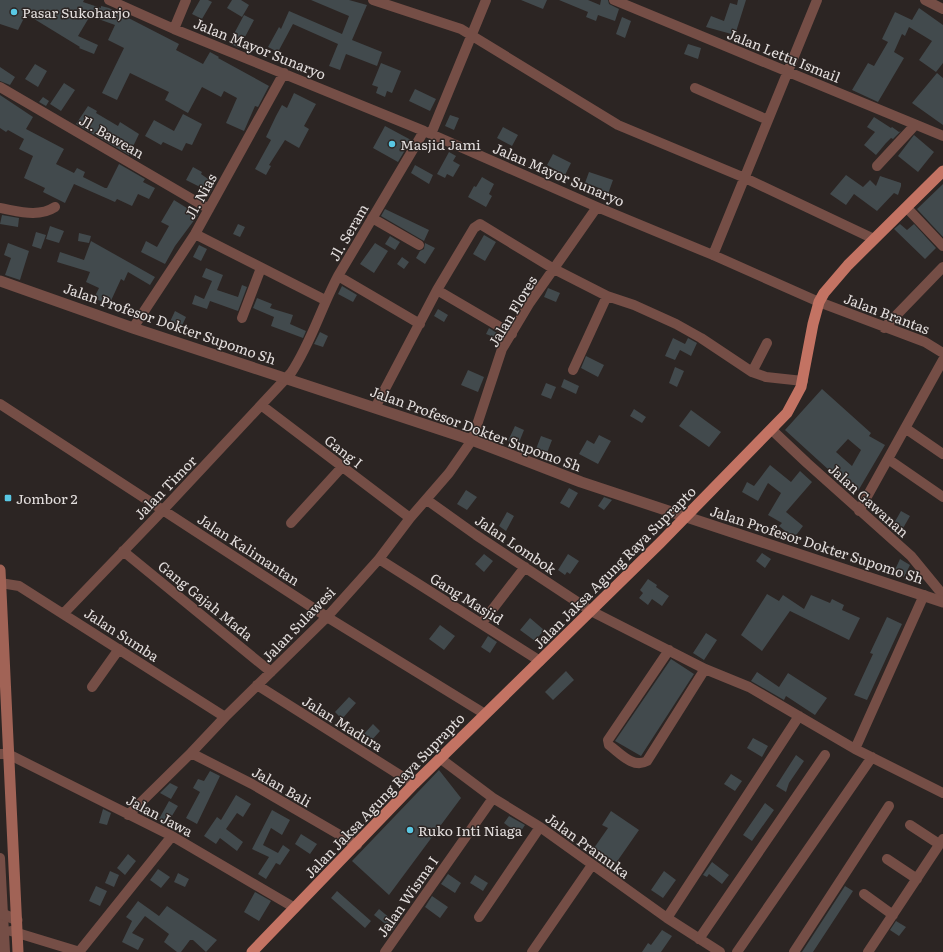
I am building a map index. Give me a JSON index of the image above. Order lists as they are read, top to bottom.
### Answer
{
  "streets": {
    "main road": ["Jalan Jaksa Agung Raya Suprapto"],
    "street": [
      "Jalan Mayor Sunaryo",
      "Jalan Lettu Ismail",
      "Jl. Bawean",
      "Jl. Nias",
      "Jl. Seram",
      "Jalan Flores",
      "Jalan Brantas",
      "Jalan Profesor Dokter Supomo Sh",
      "Gang I",
      "Jalan Timor",
      "Jalan Gawanan",
      "Jalan Lombok",
      "Jalan Kalimantan",
      "Gang Masjid",
      "Gang Gajah Mada",
      "Jalan Sulawesi",
      "Jalan Sumba",
      "Jalan Madura",
      "Jalan Bali",
      "Jalan Jawa",
      "Jalan Pramuka",
      "Jalan Wisma I"
    ]
  },
  "crossings": [
    ["Jalan Mayor Sunaryo", "Jl. Nias"],
    ["Jalan Mayor Sunaryo", "Jl. Seram"],
    ["Jalan Mayor Sunaryo", "Jalan Flores"],
    ["Jalan Mayor Sunaryo", "Jalan Brantas"],
    ["Jalan Mayor Sunaryo", "Jalan Jaksa Agung Raya Suprapto"],
    ["Jl. Bawean", "Jl. Nias"],
    ["Jl. Nias", "Jalan Profesor Dokter Supomo Sh"],
    ["Jl. Seram", "Jalan Profesor Dokter Supomo Sh"],
    ["Jl. Seram", "Jalan Timor"],
    ["Jalan Flores", "Jalan Profesor Dokter Supomo Sh"],
    ["Jalan Flores", "Jalan Sulawesi"],
    ["Jalan Brantas", "Jalan Jaksa Agung Raya Suprapto"],
    ["Jalan Profesor Dokter Supomo Sh", "Jalan Timor"],
    ["Jalan Profesor Dokter Supomo Sh", "Jalan Jaksa Agung Raya Suprapto"],
    ["Jalan Profesor Dokter Supomo Sh", "Jalan Sulawesi"],
    ["Gang I", "Jalan Timor"],
    ["Gang I", "Jalan Sulawesi"],
    ["Jalan Timor", "Jalan Kalimantan"],
    ["Jalan Timor", "Gang Gajah Mada"],
    ["Jalan Timor", "Jalan Sumba"],
    ["Jalan Gawanan", "Jalan Jaksa Agung Raya Suprapto"],
    ["Jalan Lombok", "Jalan Jaksa Agung Raya Suprapto"],
    ["Jalan Lombok", "Jalan Sulawesi"],
    ["Jalan Kalimantan", "Jalan Jaksa Agung Raya Suprapto"],
    ["Jalan Kalimantan", "Jalan Sulawesi"],
    ["Jalan Jaksa Agung Raya Suprapto", "Gang Masjid"],
    ["Jalan Jaksa Agung Raya Suprapto", "Jalan Madura"],
    ["Jalan Jaksa Agung Raya Suprapto", "Jalan Bali"],
    ["Jalan Jaksa Agung Raya Suprapto", "Jalan Jawa"],
    ["Jalan Jaksa Agung Raya Suprapto", "Jalan Pramuka"],
    ["Gang Masjid", "Jalan Sulawesi"],
    ["Gang Gajah Mada", "Jalan Sulawesi"],
    ["Jalan Sulawesi", "Jalan Sumba"],
    ["Jalan Sulawesi", "Jalan Madura"],
    ["Jalan Sulawesi", "Jalan Bali"],
    ["Jalan Sulawesi", "Jalan Jawa"],
    ["Jalan Pramuka", "Jalan Wisma I"]
  ],
  "places": {
    "other": ["Pasar Sukoharjo", "Masjid Jami", "Ruko Inti Niaga"],
    "transit": ["Jombor 2"]
  }
}
